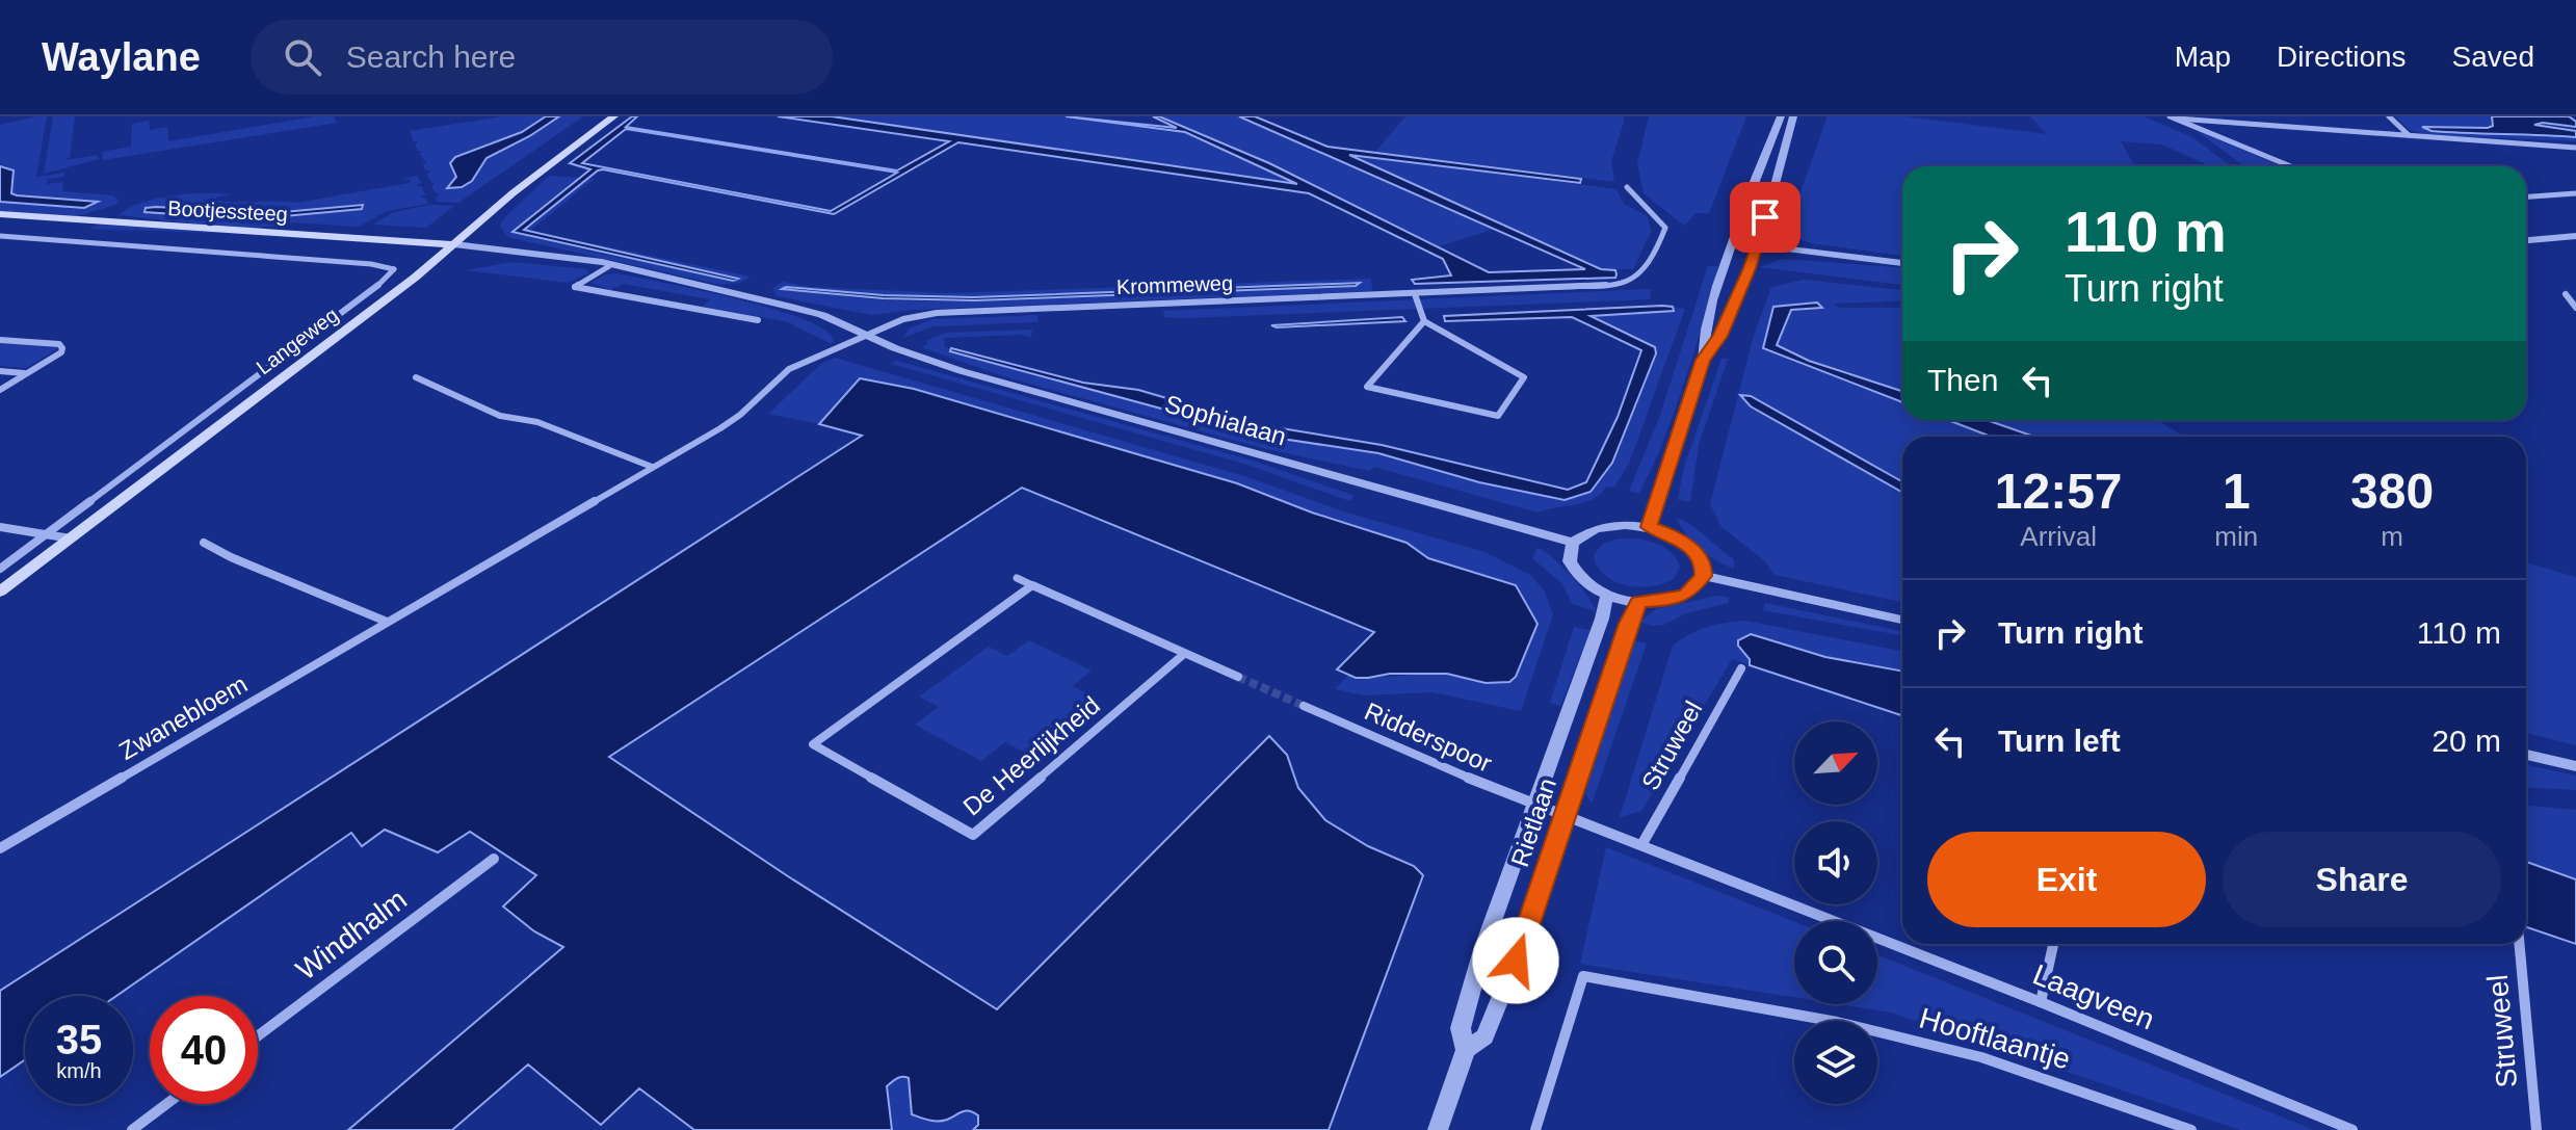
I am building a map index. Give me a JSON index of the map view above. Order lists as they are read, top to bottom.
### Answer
{
  "streets": {
    "main road": ["Bootjessteeg", "Langeweg"],
    "street": [
      "Krommeweg",
      "Sophialaan",
      "Zwanebloem",
      "Ridderspoor",
      "Struweel",
      "De Heerlijkheid",
      "Rietlaan",
      "Windhalm",
      "Laagveen",
      "Hooftlaantje"
    ]
  },
  "crossings": [
    ["Bootjessteeg", "Langeweg"],
    ["Krommeweg", "Sophialaan"],
    ["Krommeweg", "Zwanebloem"],
    ["Sophialaan", "Zwanebloem"],
    ["Sophialaan", "Rietlaan"],
    ["Ridderspoor", "Rietlaan"],
    ["Ridderspoor", "Laagveen"],
    ["Struweel", "Laagveen"],
    ["Rietlaan", "Laagveen"]
  ],
  "north": "top right",
  "page": {
    "header": "Waylane",
    "search": "Search here",
    "nav": ["Map", "Directions", "Saved"],
    "turn": ["110 m", "Turn right"],
    "then": "Then",
    "eta": [
      "12:57",
      "Arrival",
      "1",
      "min",
      "380",
      "m"
    ],
    "list": [
      {
        "name": "Turn right",
        "value": "110 m"
      },
      {
        "name": "Turn left",
        "value": "20 m"
      }
    ],
    "buttons": ["Exit", "Share"],
    "speed": "35 km/h",
    "limit": "40"
  }
}
